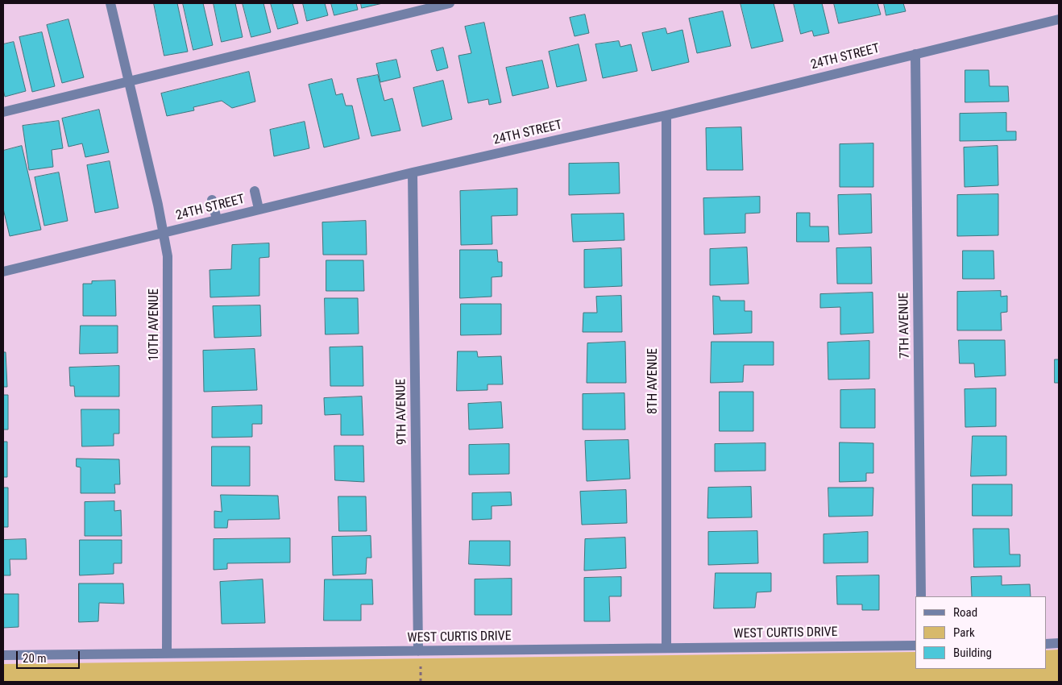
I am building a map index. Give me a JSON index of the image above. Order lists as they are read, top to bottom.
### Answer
{
  "streets": {
    "street": [
      "24TH STREET",
      "10TH AVENUE",
      "7TH AVENUE",
      "8TH AVENUE",
      "9TH AVENUE",
      "WEST CURTIS DRIVE"
    ]
  },
  "crossings": [
    ["24TH STREET", "10TH AVENUE"],
    ["24TH STREET", "7TH AVENUE"],
    ["24TH STREET", "8TH AVENUE"],
    ["24TH STREET", "9TH AVENUE"],
    ["10TH AVENUE", "WEST CURTIS DRIVE"],
    ["8TH AVENUE", "WEST CURTIS DRIVE"],
    ["9TH AVENUE", "WEST CURTIS DRIVE"]
  ],
  "legend": ["Road", "Park", "Building"],
  "scale_bar": "20 m"
}
